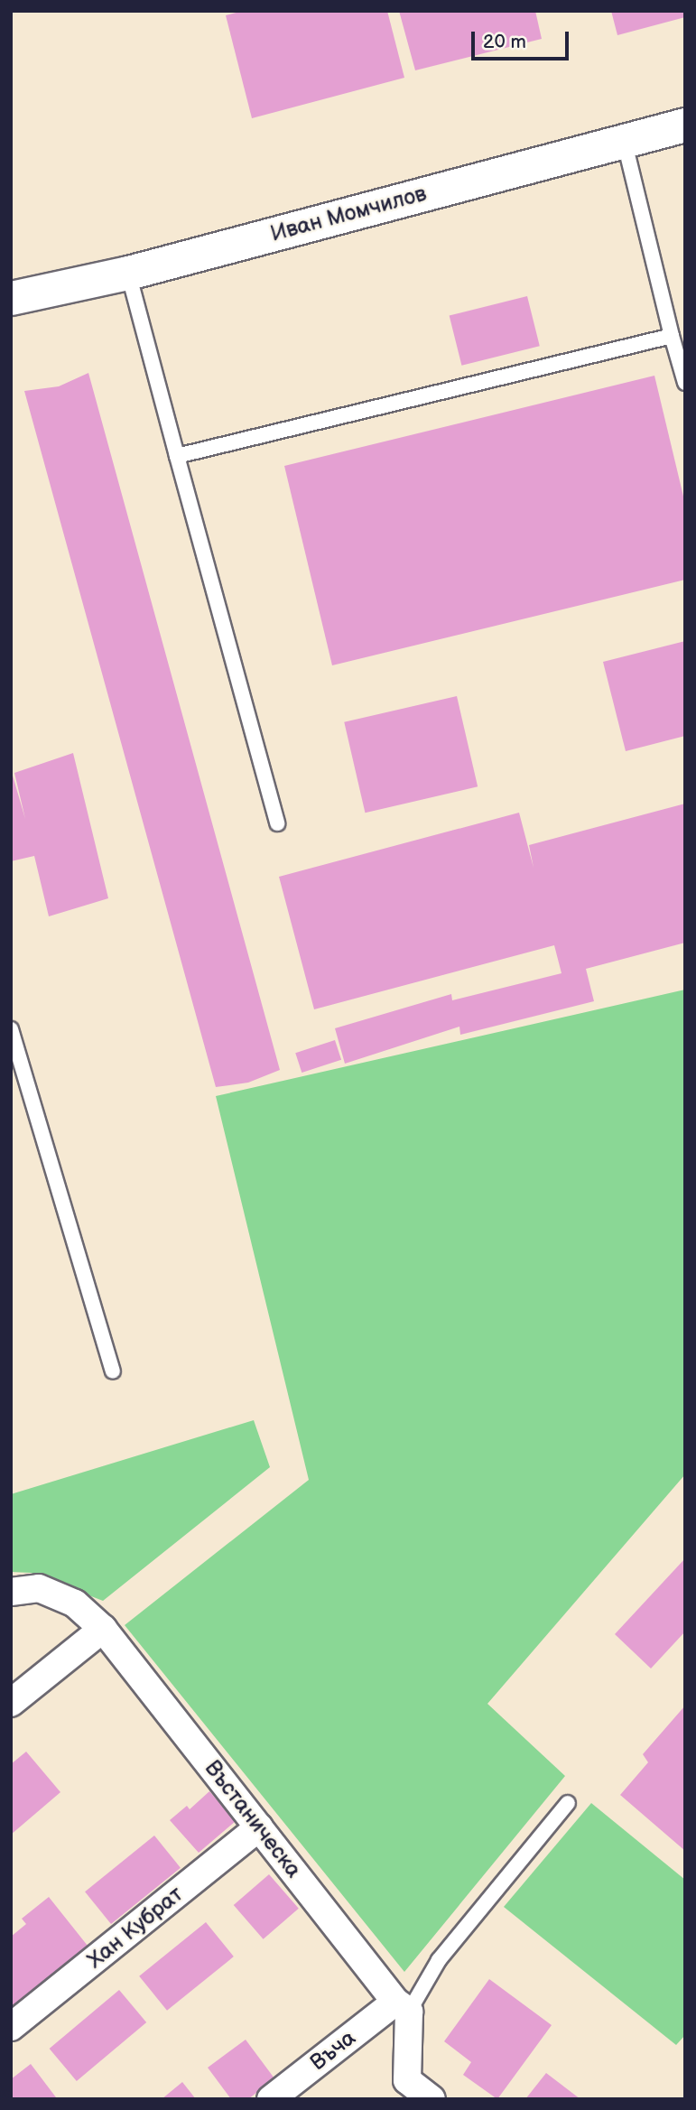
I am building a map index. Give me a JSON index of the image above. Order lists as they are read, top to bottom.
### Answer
{
  "streets": {
    "street": [
      "Иван Момчилов",
      "Въстаническа",
      "Хан Кубрат",
      "Въча"
    ]
  },
  "crossings": [
    ["Въстаническа", "Хан Кубрат"],
    ["Въстаническа", "Въча"]
  ],
  "scale_bar": "20 m"
}
